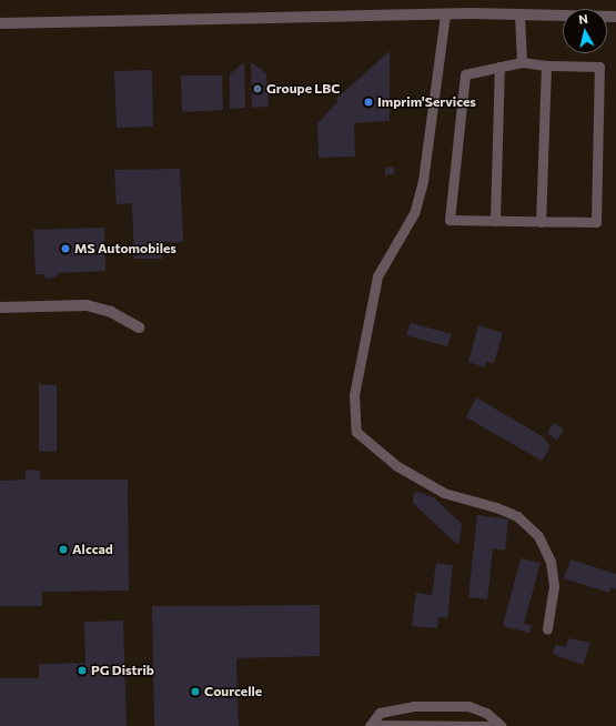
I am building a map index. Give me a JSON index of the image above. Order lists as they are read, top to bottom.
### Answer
{
  "places": [
    "Groupe LBC",
    "Imprim'Services",
    "MS Automobiles",
    "Alccad",
    "PG Distrib",
    "Courcelle"
  ],
  "north": "top"
}
